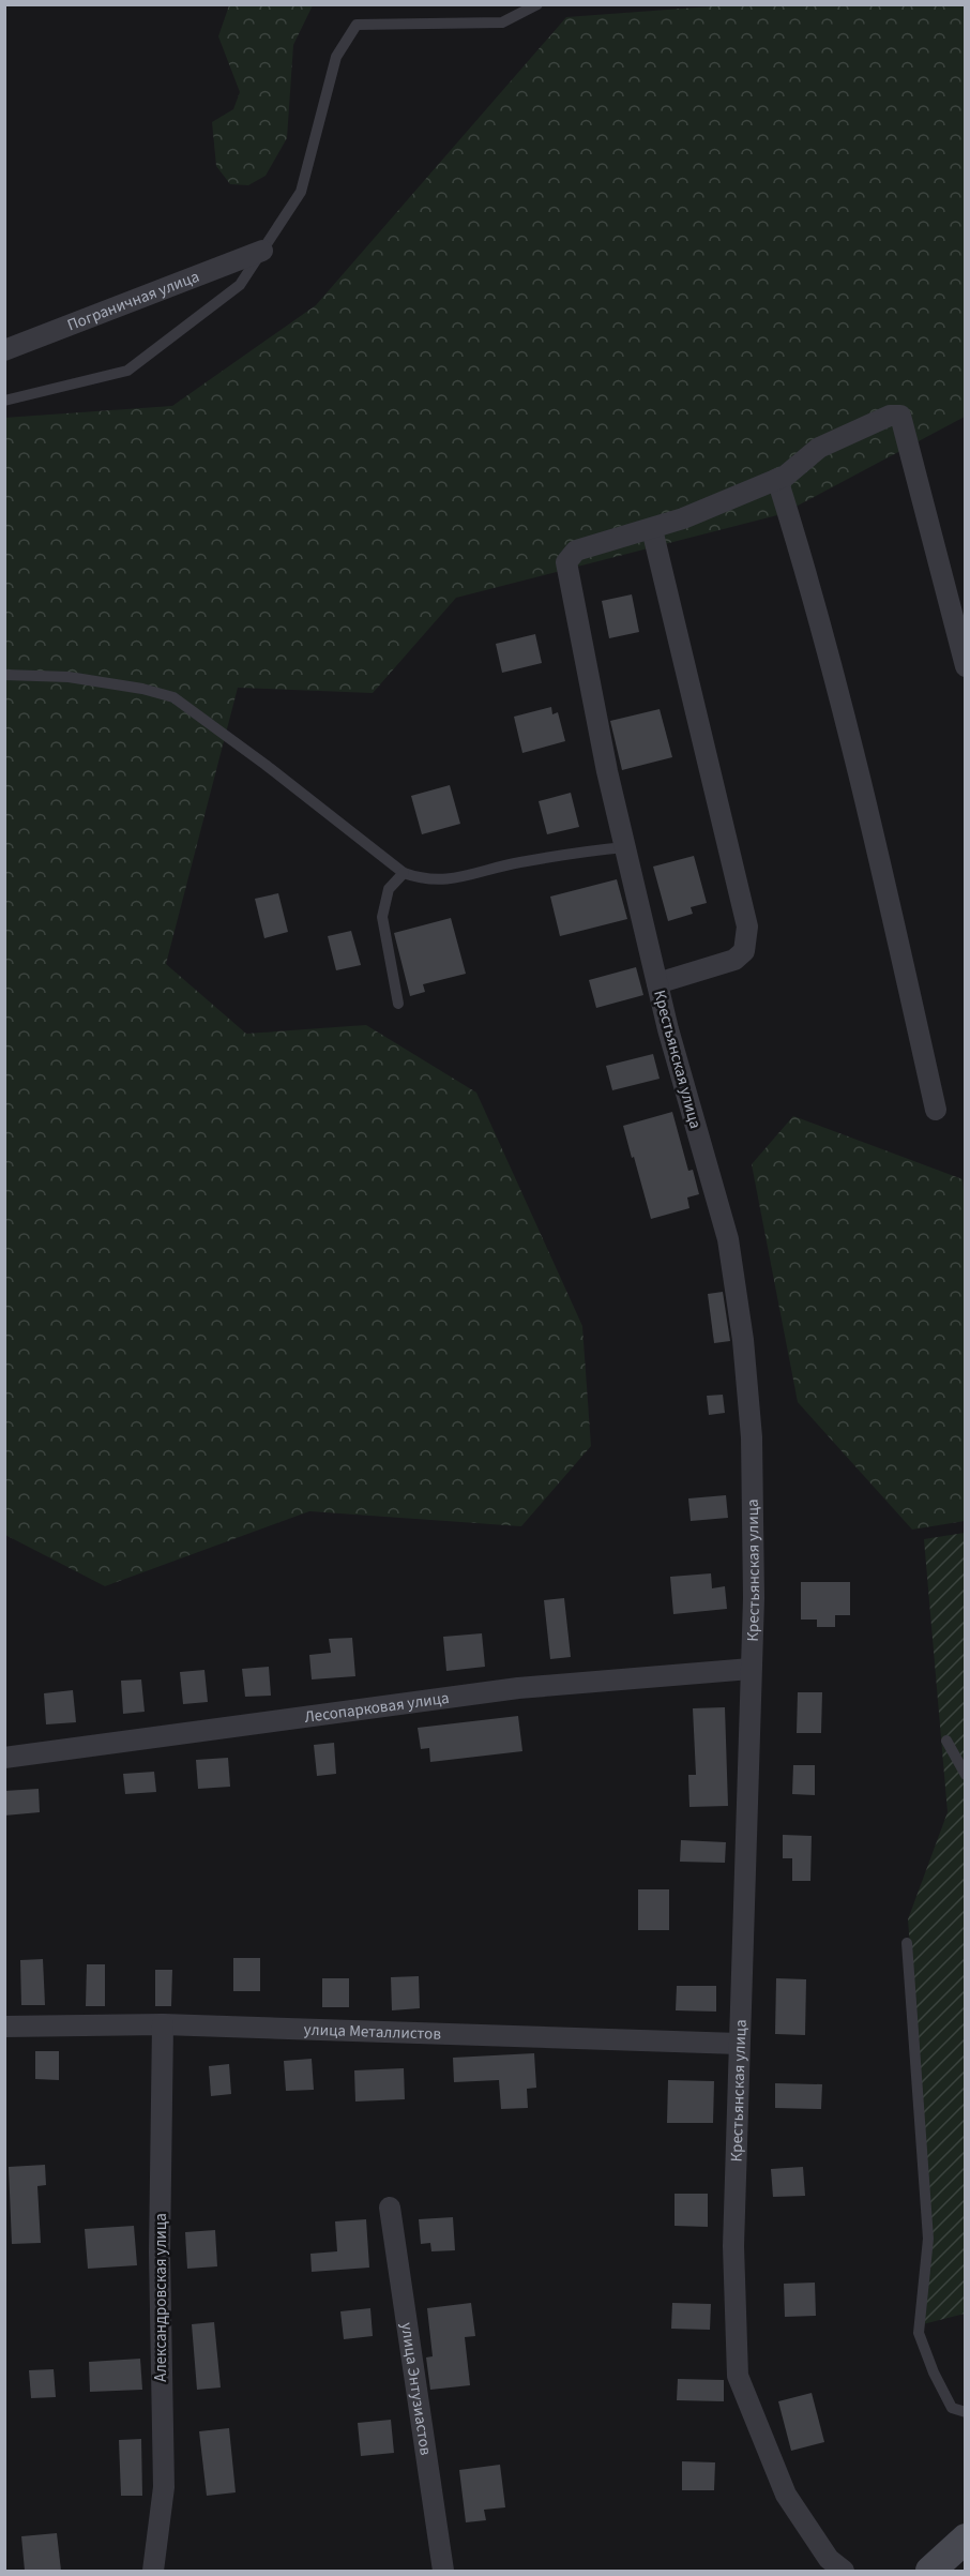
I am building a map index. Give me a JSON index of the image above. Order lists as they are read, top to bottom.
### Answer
{
  "streets": {
    "street": [
      "Пограничная улица",
      "Крестьянская улица",
      "Лесопарковая улица",
      "улица Металлистов",
      "Александровская улица",
      "улица Энтузиастов"
    ]
  },
  "crossings": [
    ["Крестьянская улица", "Лесопарковая улица"],
    ["Крестьянская улица", "улица Металлистов"],
    ["улица Металлистов", "Александровская улица"]
  ]
}
